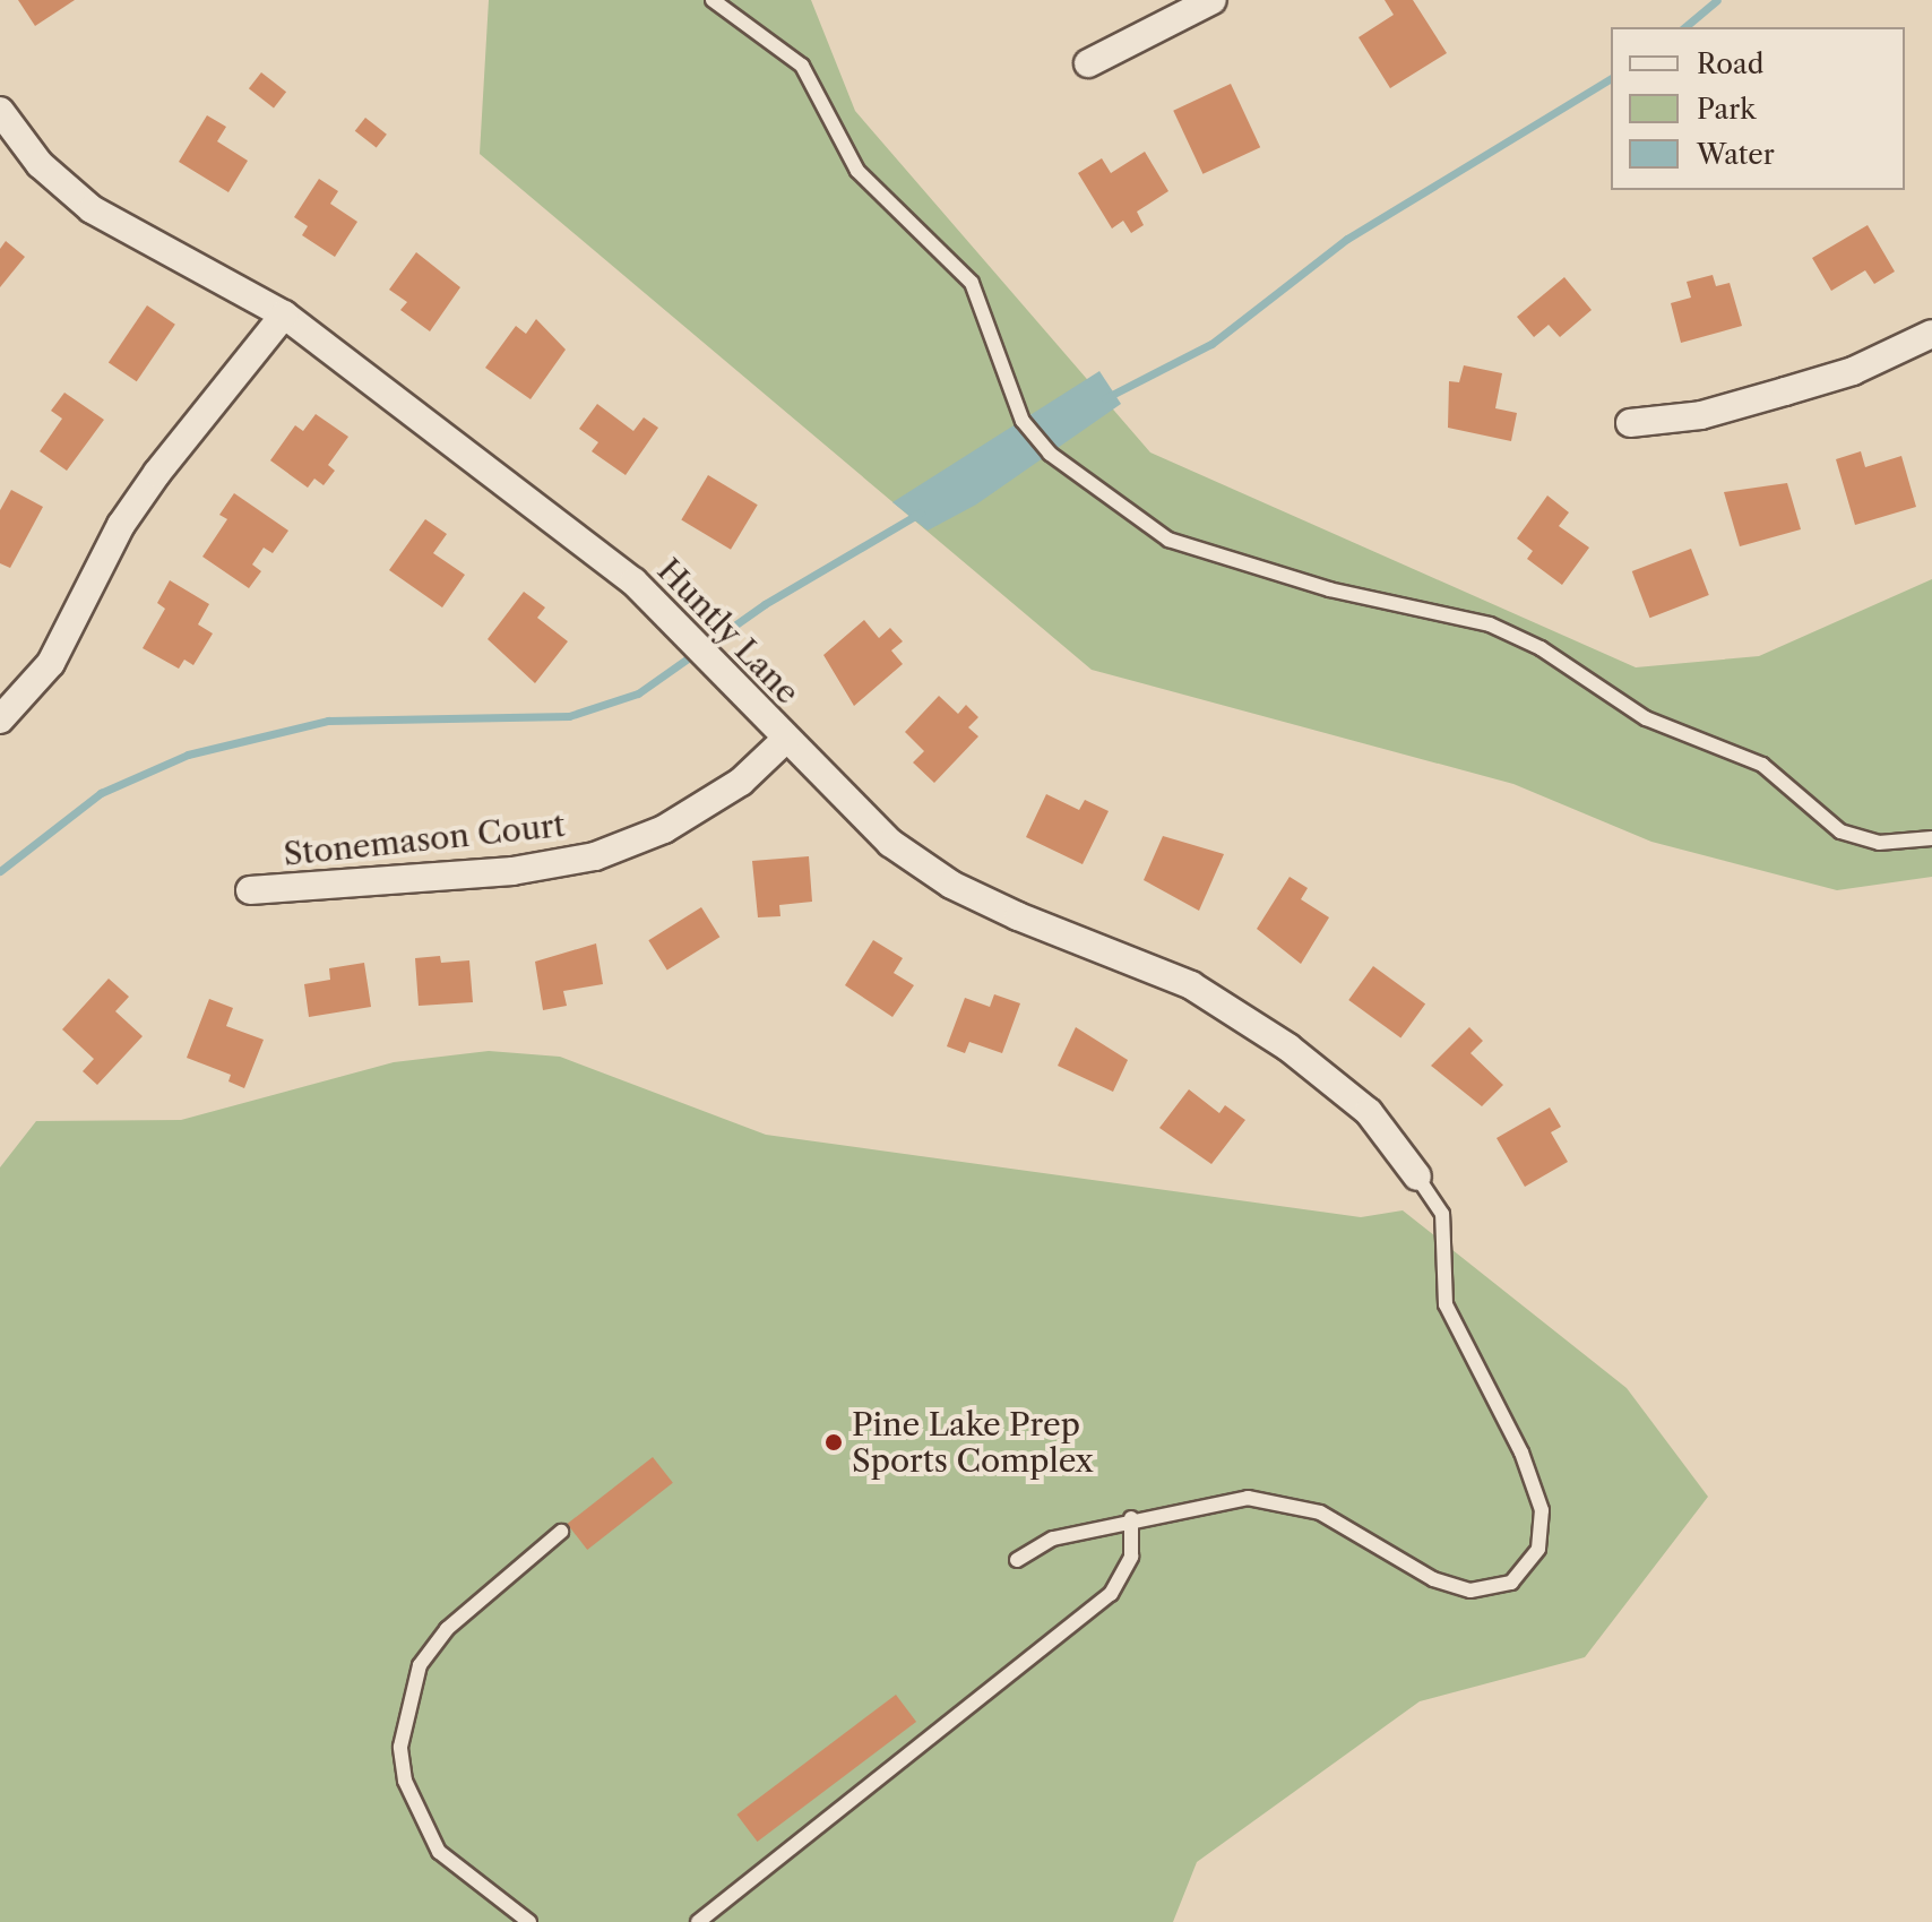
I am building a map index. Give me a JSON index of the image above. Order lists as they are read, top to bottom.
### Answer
{
  "streets": {
    "street": ["Huntly Lane", "Stonemason Court"]
  },
  "crossings": [
    ["Huntly Lane", "Stonemason Court"]
  ],
  "places": ["Pine Lake Prep Sports Complex"],
  "legend": ["Road", "Park", "Water"]
}
